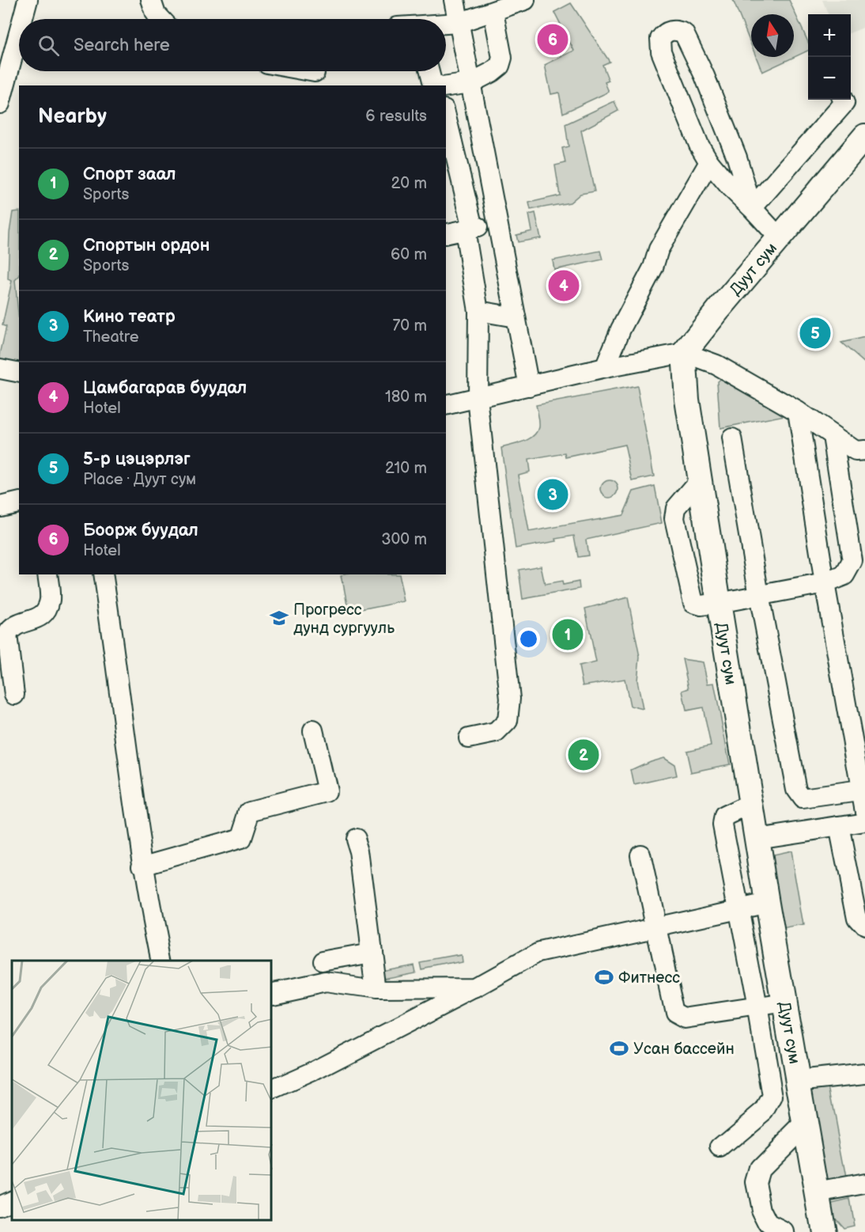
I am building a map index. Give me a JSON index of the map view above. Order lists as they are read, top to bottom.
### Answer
{
  "streets": {
    "main road": ["Дуут сум"]
  },
  "places": {
    "school or university": ["Прогресс дунд сургууль"],
    "sports": ["Фитнесс", "Усан бассейн"]
  },
  "north": "top",
  "page": {
    "map_buttons": ["+", "−"],
    "search": "Search here",
    "pins": [
      "6",
      "4",
      "5",
      "3",
      "1",
      "2"
    ],
    "heading": ["Nearby", "6 results"],
    "list": [
      {
        "mark": "1",
        "name": "Спорт заал",
        "note": "Sports",
        "value": "20 m"
      },
      {
        "mark": "2",
        "name": "Спортын ордон",
        "note": "Sports",
        "value": "60 m"
      },
      {
        "mark": "3",
        "name": "Кино театр",
        "note": "Theatre",
        "value": "70 m"
      },
      {
        "mark": "4",
        "name": "Цамбагарав буудал",
        "note": "Hotel",
        "value": "180 m"
      },
      {
        "mark": "5",
        "name": "5-р цэцэрлэг",
        "note": "Place · Дуут сум",
        "value": "210 m"
      },
      {
        "mark": "6",
        "name": "Боорж буудал",
        "note": "Hotel",
        "value": "300 m"
      }
    ]
  }
}
